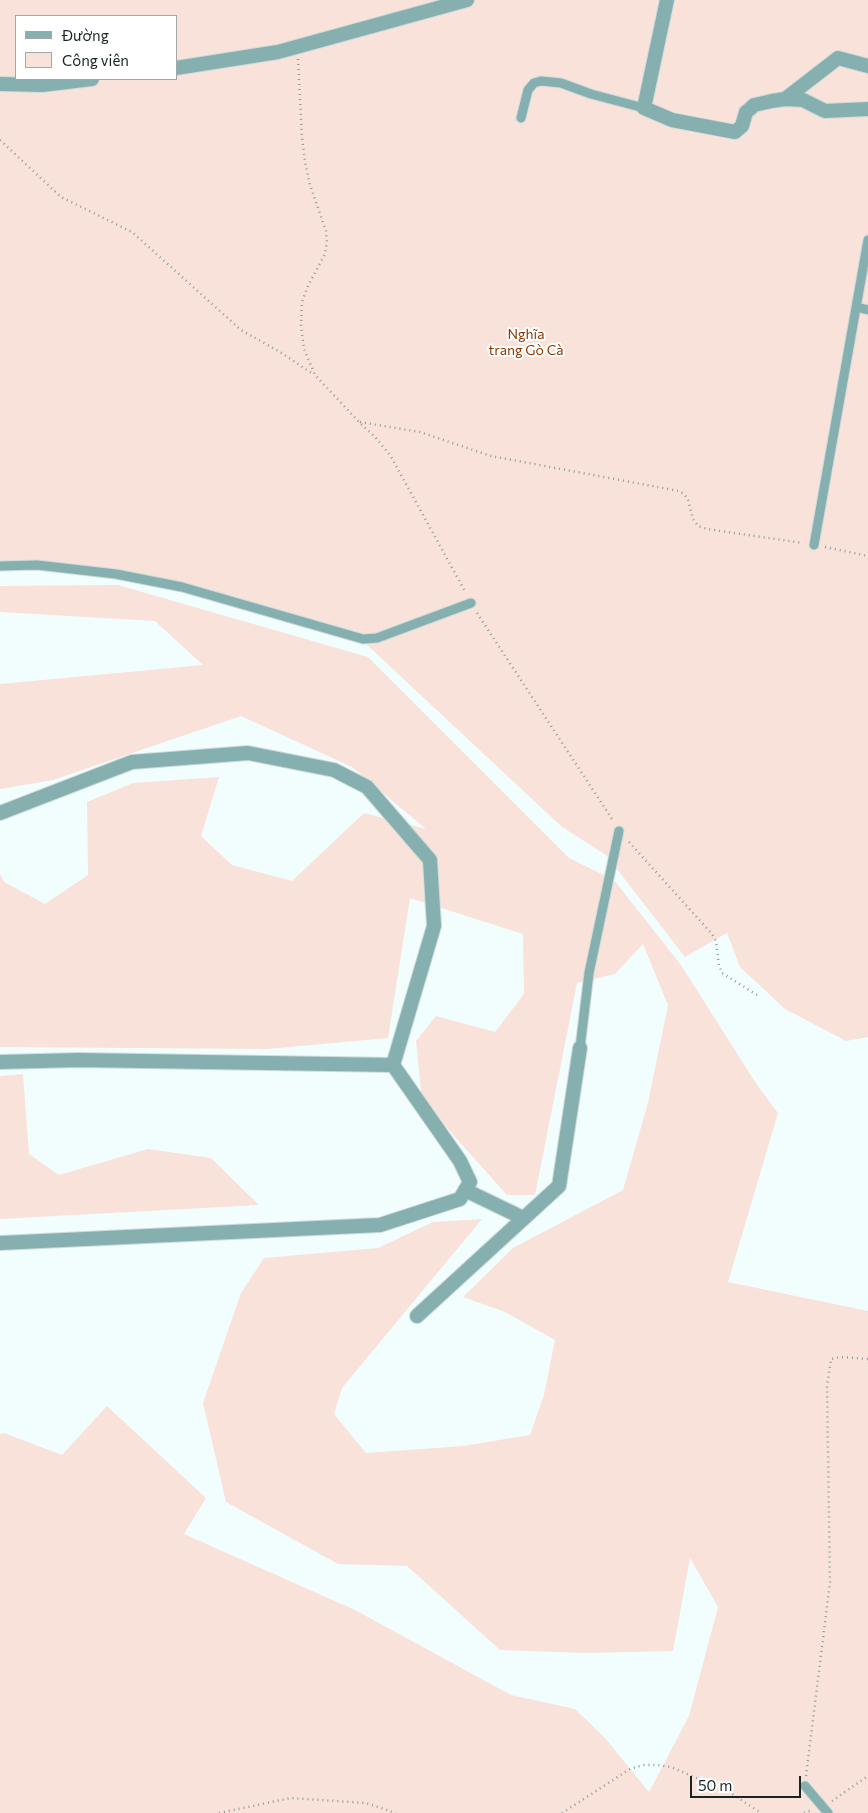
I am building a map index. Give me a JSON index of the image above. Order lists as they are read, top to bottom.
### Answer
{
  "parks": ["Nghĩa trang Gò Cà"],
  "legend": ["Đường", "Công viên"],
  "scale_bar": "50 m"
}
